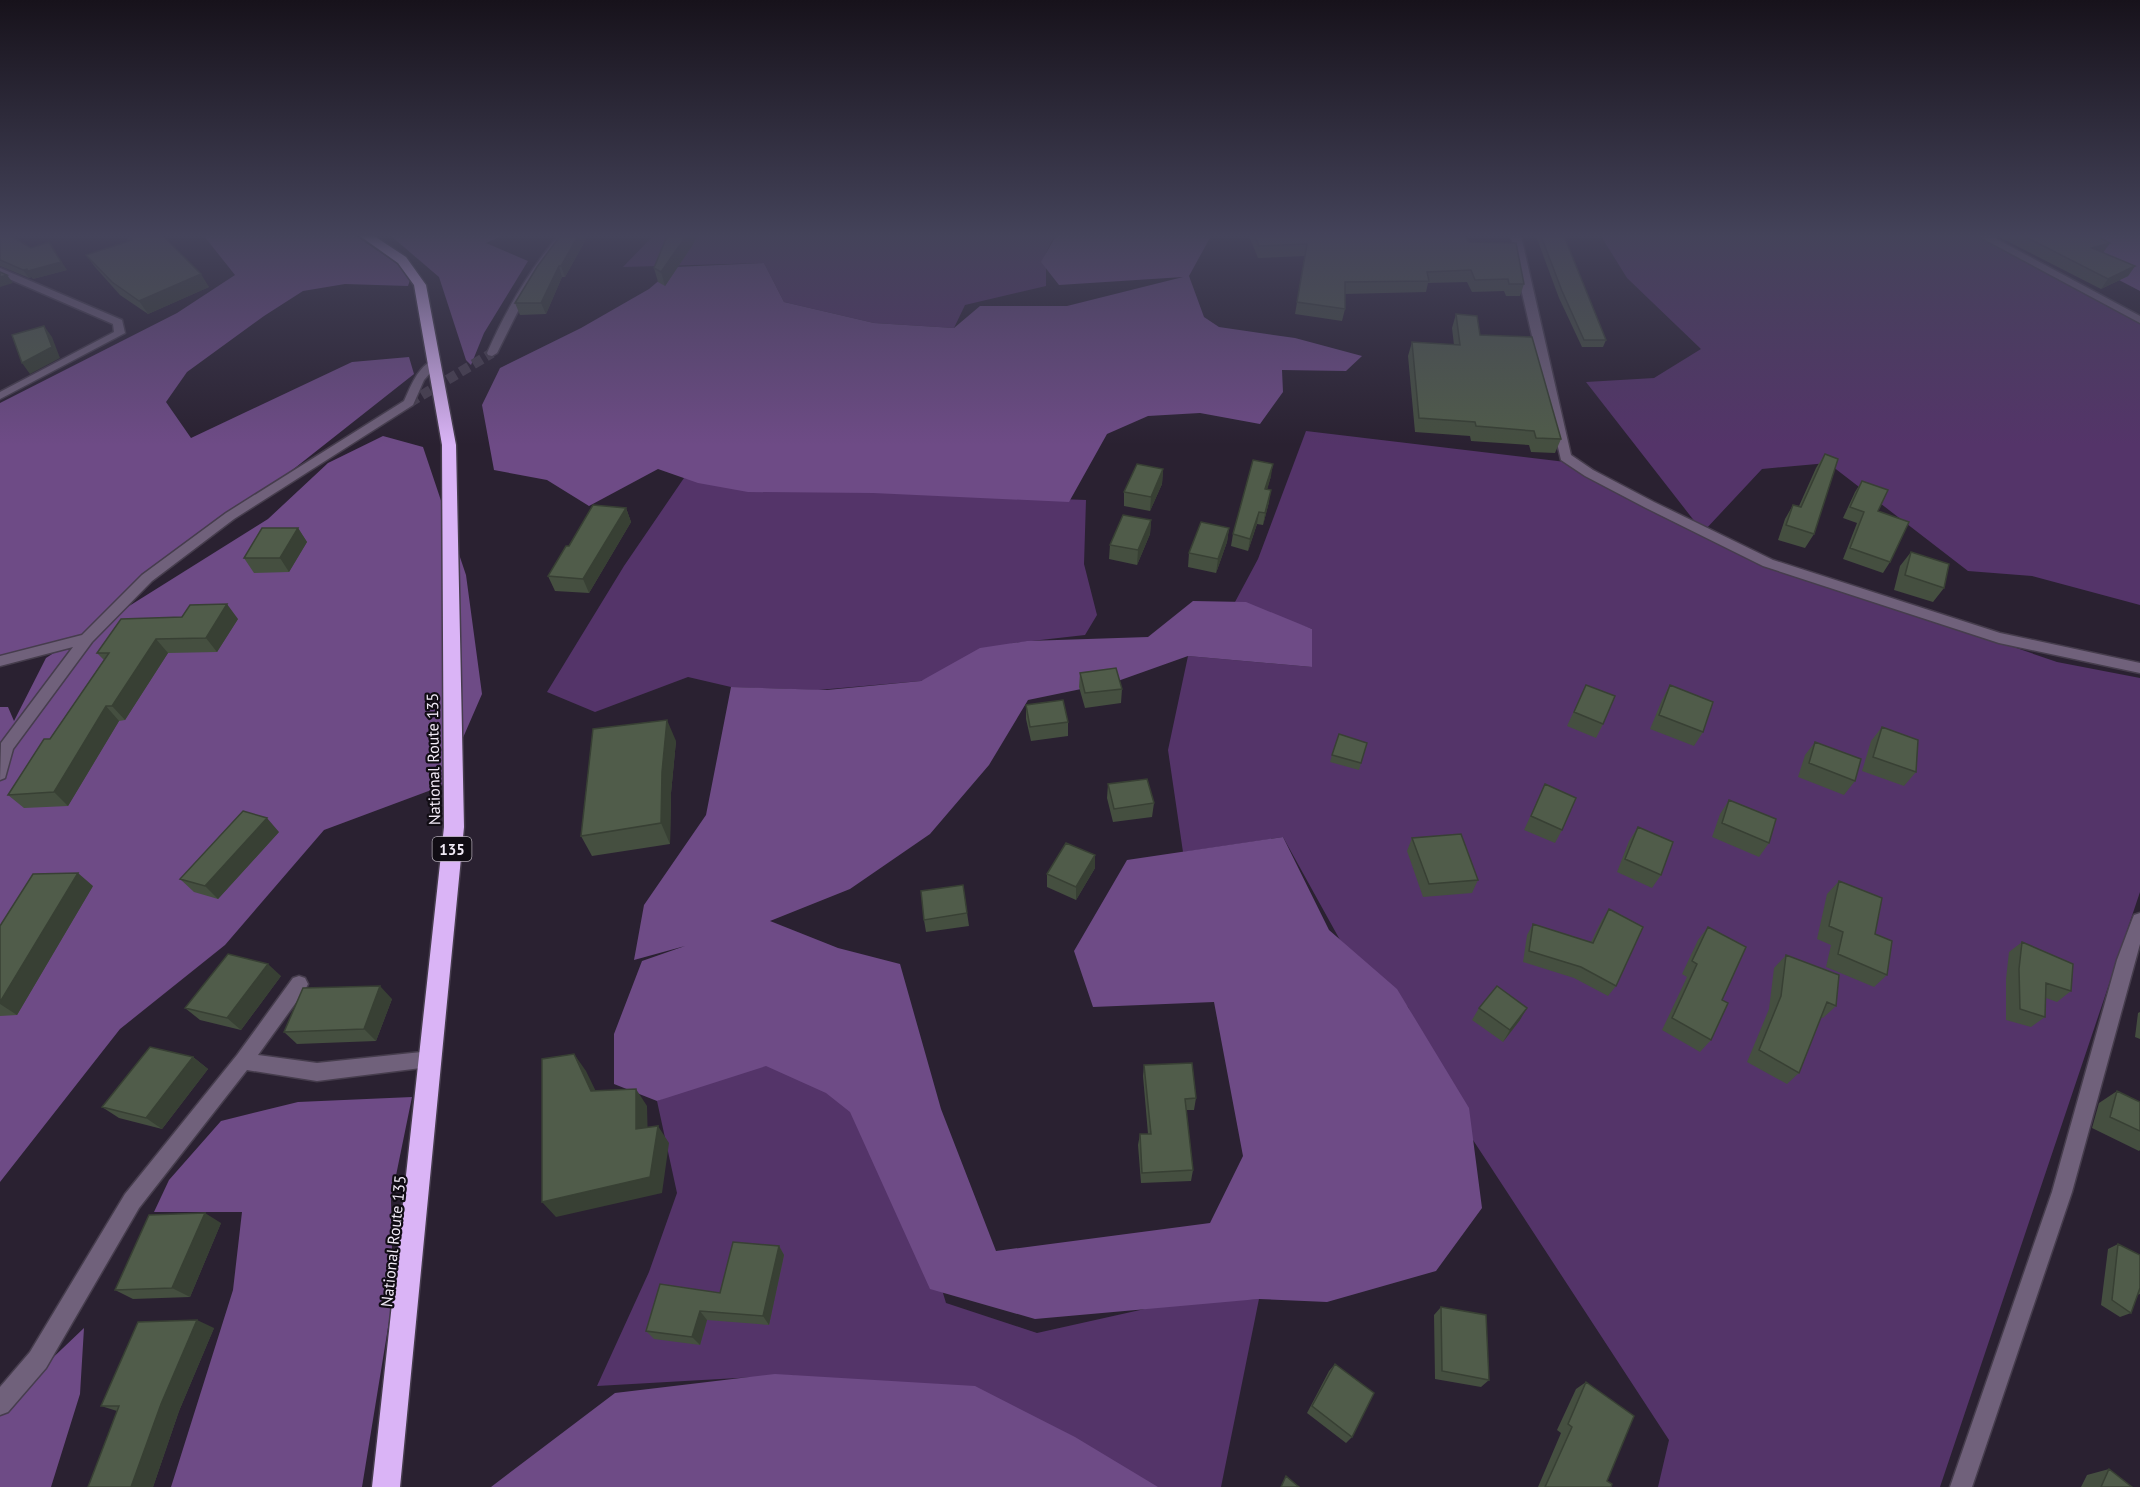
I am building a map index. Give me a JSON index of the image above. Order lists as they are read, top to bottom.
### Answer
{
  "streets": {
    "highway": ["National Route 135", "135"]
  }
}
